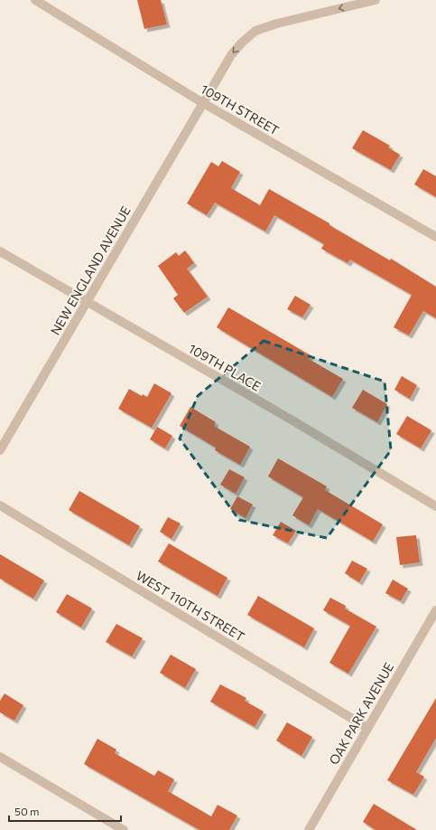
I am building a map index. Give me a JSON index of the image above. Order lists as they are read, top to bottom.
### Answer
{
  "streets": {
    "street": [
      "109TH STREET",
      "NEW ENGLAND AVENUE",
      "109TH PLACE",
      "WEST 110TH STREET",
      "OAK PARK AVENUE"
    ]
  },
  "crossings": [
    ["109TH STREET", "NEW ENGLAND AVENUE"],
    ["NEW ENGLAND AVENUE", "109TH PLACE"],
    ["WEST 110TH STREET", "OAK PARK AVENUE"]
  ],
  "scale_bar": "50 m"
}
